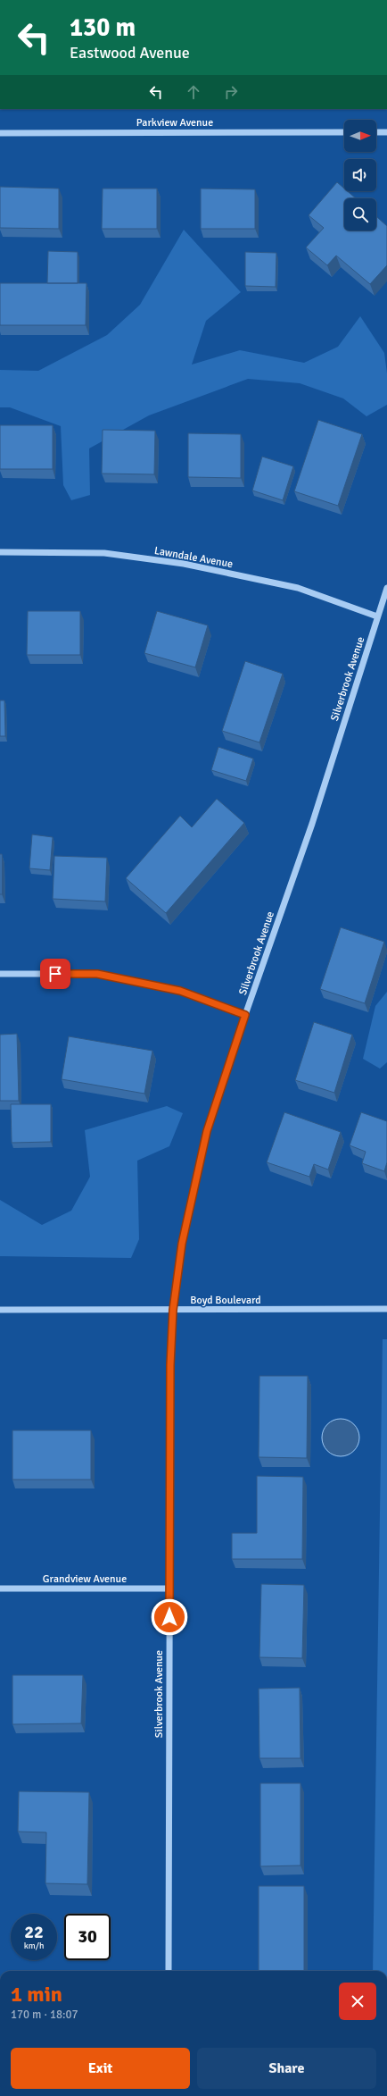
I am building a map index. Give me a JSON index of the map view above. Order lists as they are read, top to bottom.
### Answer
{
  "streets": {
    "street": [
      "Parkview Avenue",
      "Lawndale Avenue",
      "Silverbrook Avenue",
      "Boyd Boulevard",
      "Grandview Avenue"
    ]
  },
  "crossings": [
    ["Lawndale Avenue", "Silverbrook Avenue"],
    ["Silverbrook Avenue", "Boyd Boulevard"],
    ["Silverbrook Avenue", "Grandview Avenue"]
  ],
  "north": "right",
  "page": {
    "turn": ["130 m", "Eastwood Avenue"],
    "speed": "22 km/h",
    "limit": "30",
    "heading": ["1 min", "170 m · 18:07"],
    "buttons": ["Exit", "Share"]
  }
}
